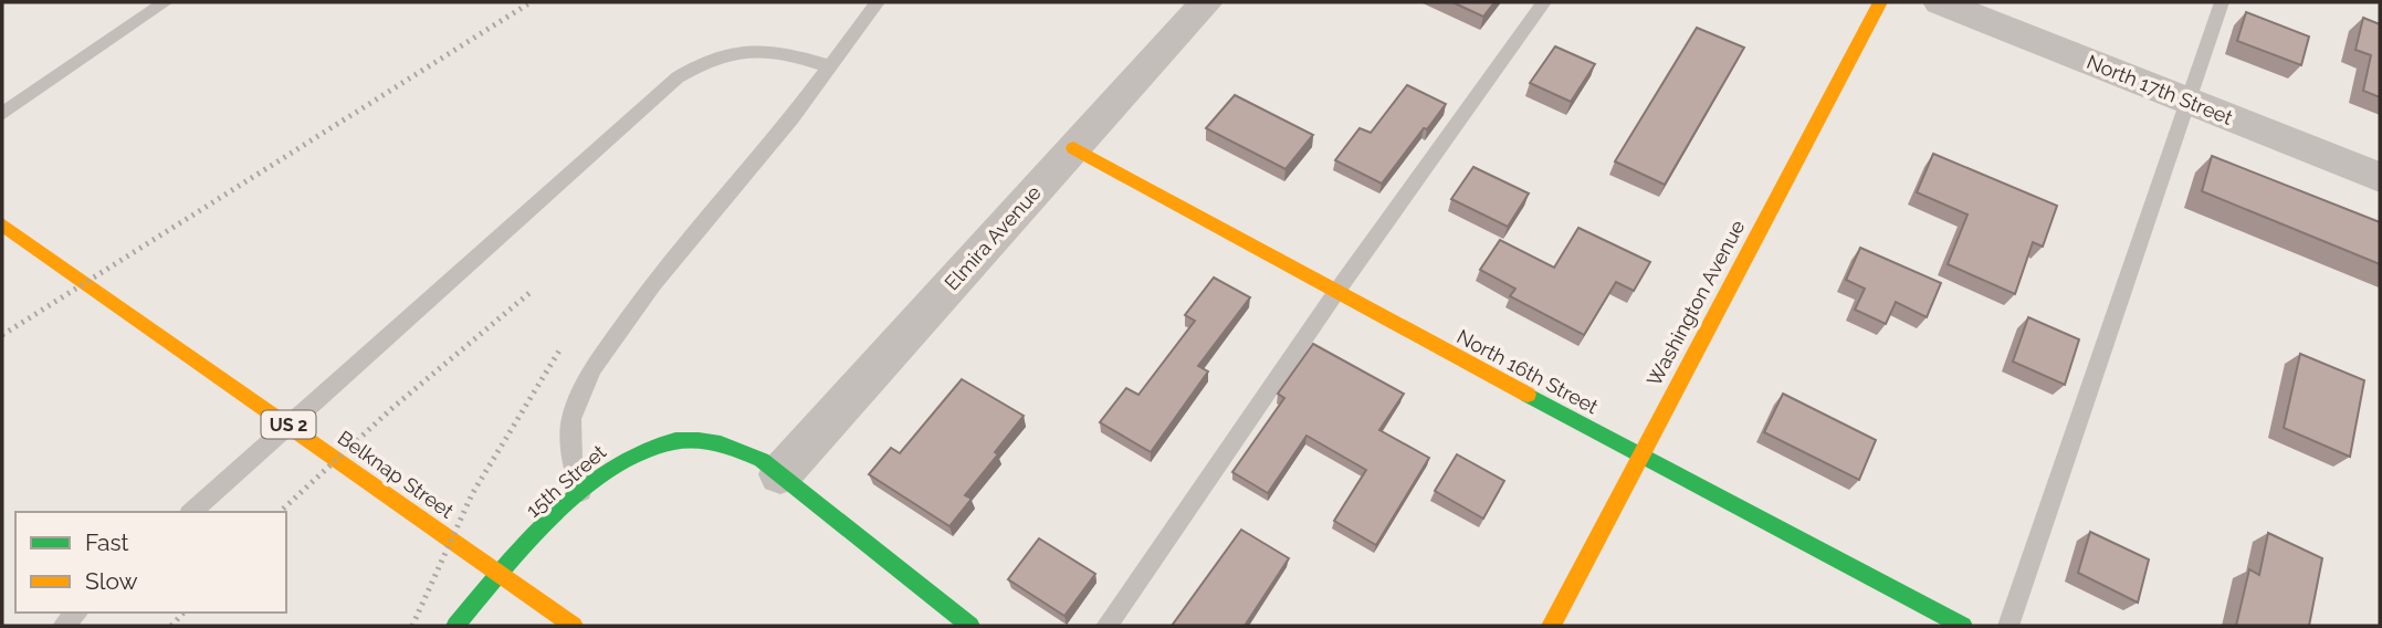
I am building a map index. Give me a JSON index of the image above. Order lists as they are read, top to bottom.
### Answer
{
  "streets": {
    "main road": [
      "Washington Avenue",
      "North 16th Street",
      "US 2",
      "Belknap Street",
      "15th Street"
    ],
    "street": ["North 17th Street", "Elmira Avenue"]
  },
  "crossings": [
    ["Elmira Avenue", "North 16th Street"],
    ["Elmira Avenue", "15th Street"],
    ["Washington Avenue", "North 16th Street"]
  ],
  "legend": ["Fast", "Slow"]
}
